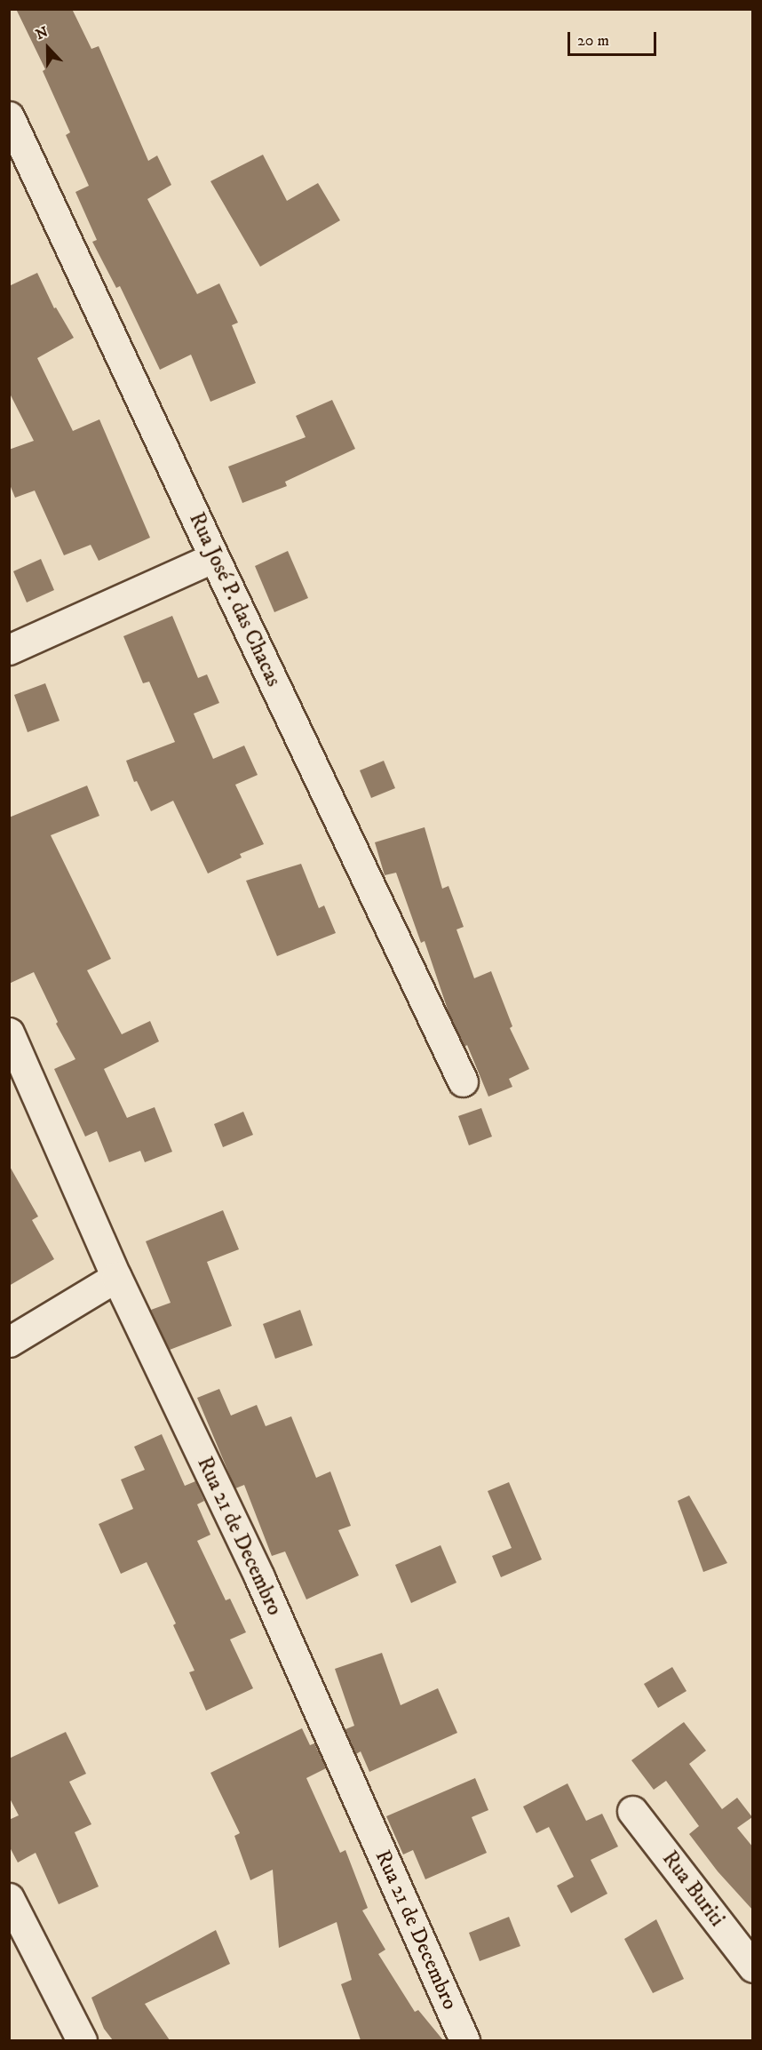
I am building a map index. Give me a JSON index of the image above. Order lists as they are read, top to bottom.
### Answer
{
  "streets": {
    "street": ["Rua José P. das Chacas", "Rua 21 de Decembro", "Rua Buriti"]
  },
  "scale_bar": "20 m",
  "north": "top"
}
